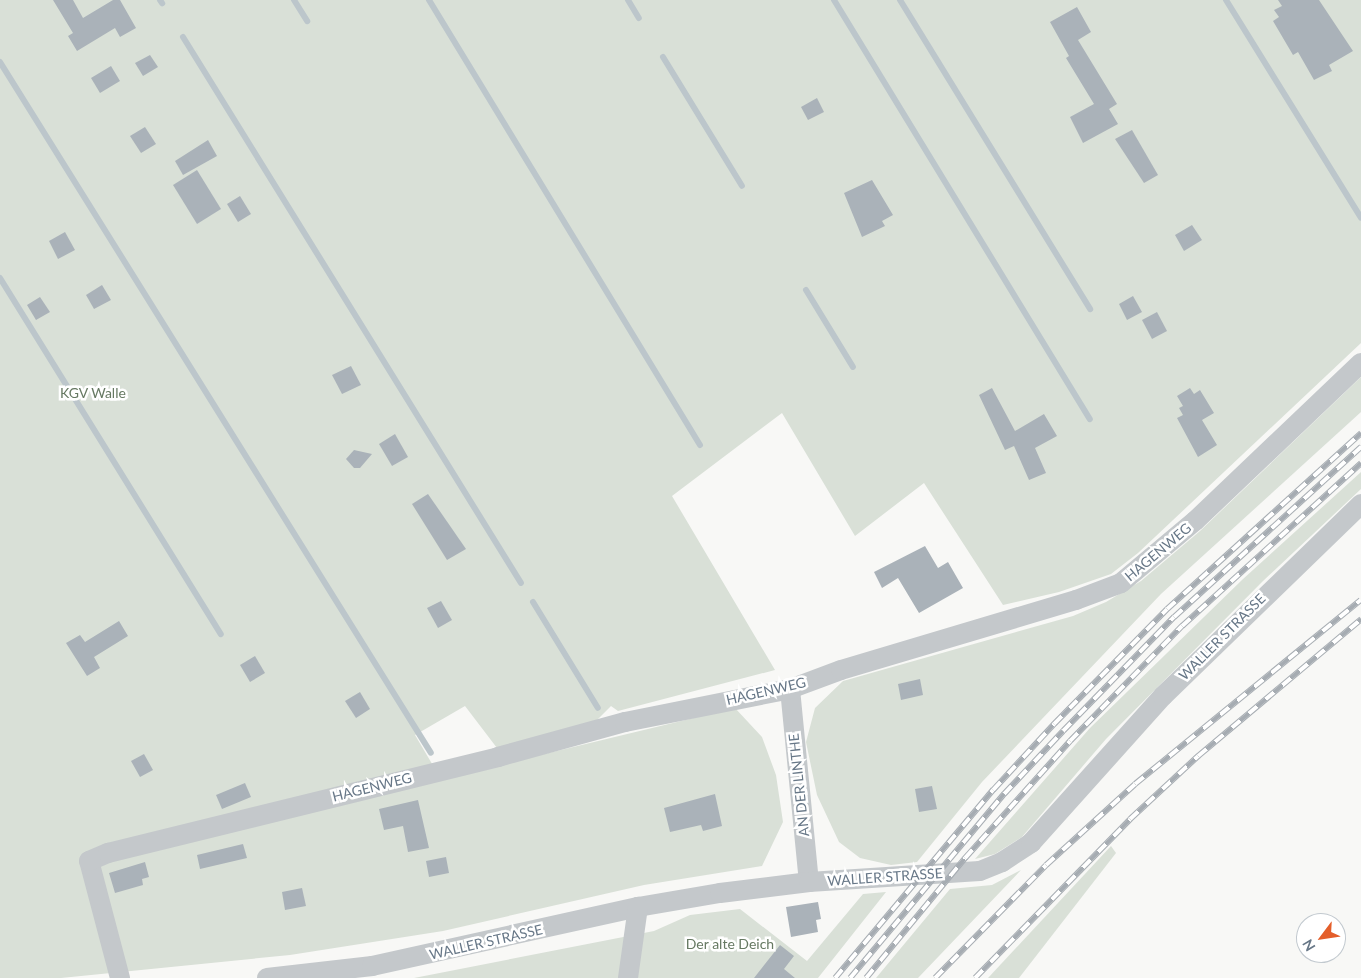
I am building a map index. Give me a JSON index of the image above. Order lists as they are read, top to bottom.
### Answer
{
  "streets": {
    "street": ["HAGENWEG", "WALLER STRASSE", "AN DER LINTHE"]
  },
  "crossings": [
    ["HAGENWEG", "AN DER LINTHE"],
    ["WALLER STRASSE", "AN DER LINTHE"]
  ],
  "parks": ["KGV Walle", "Der alte Deich"],
  "north": "bottom left"
}
